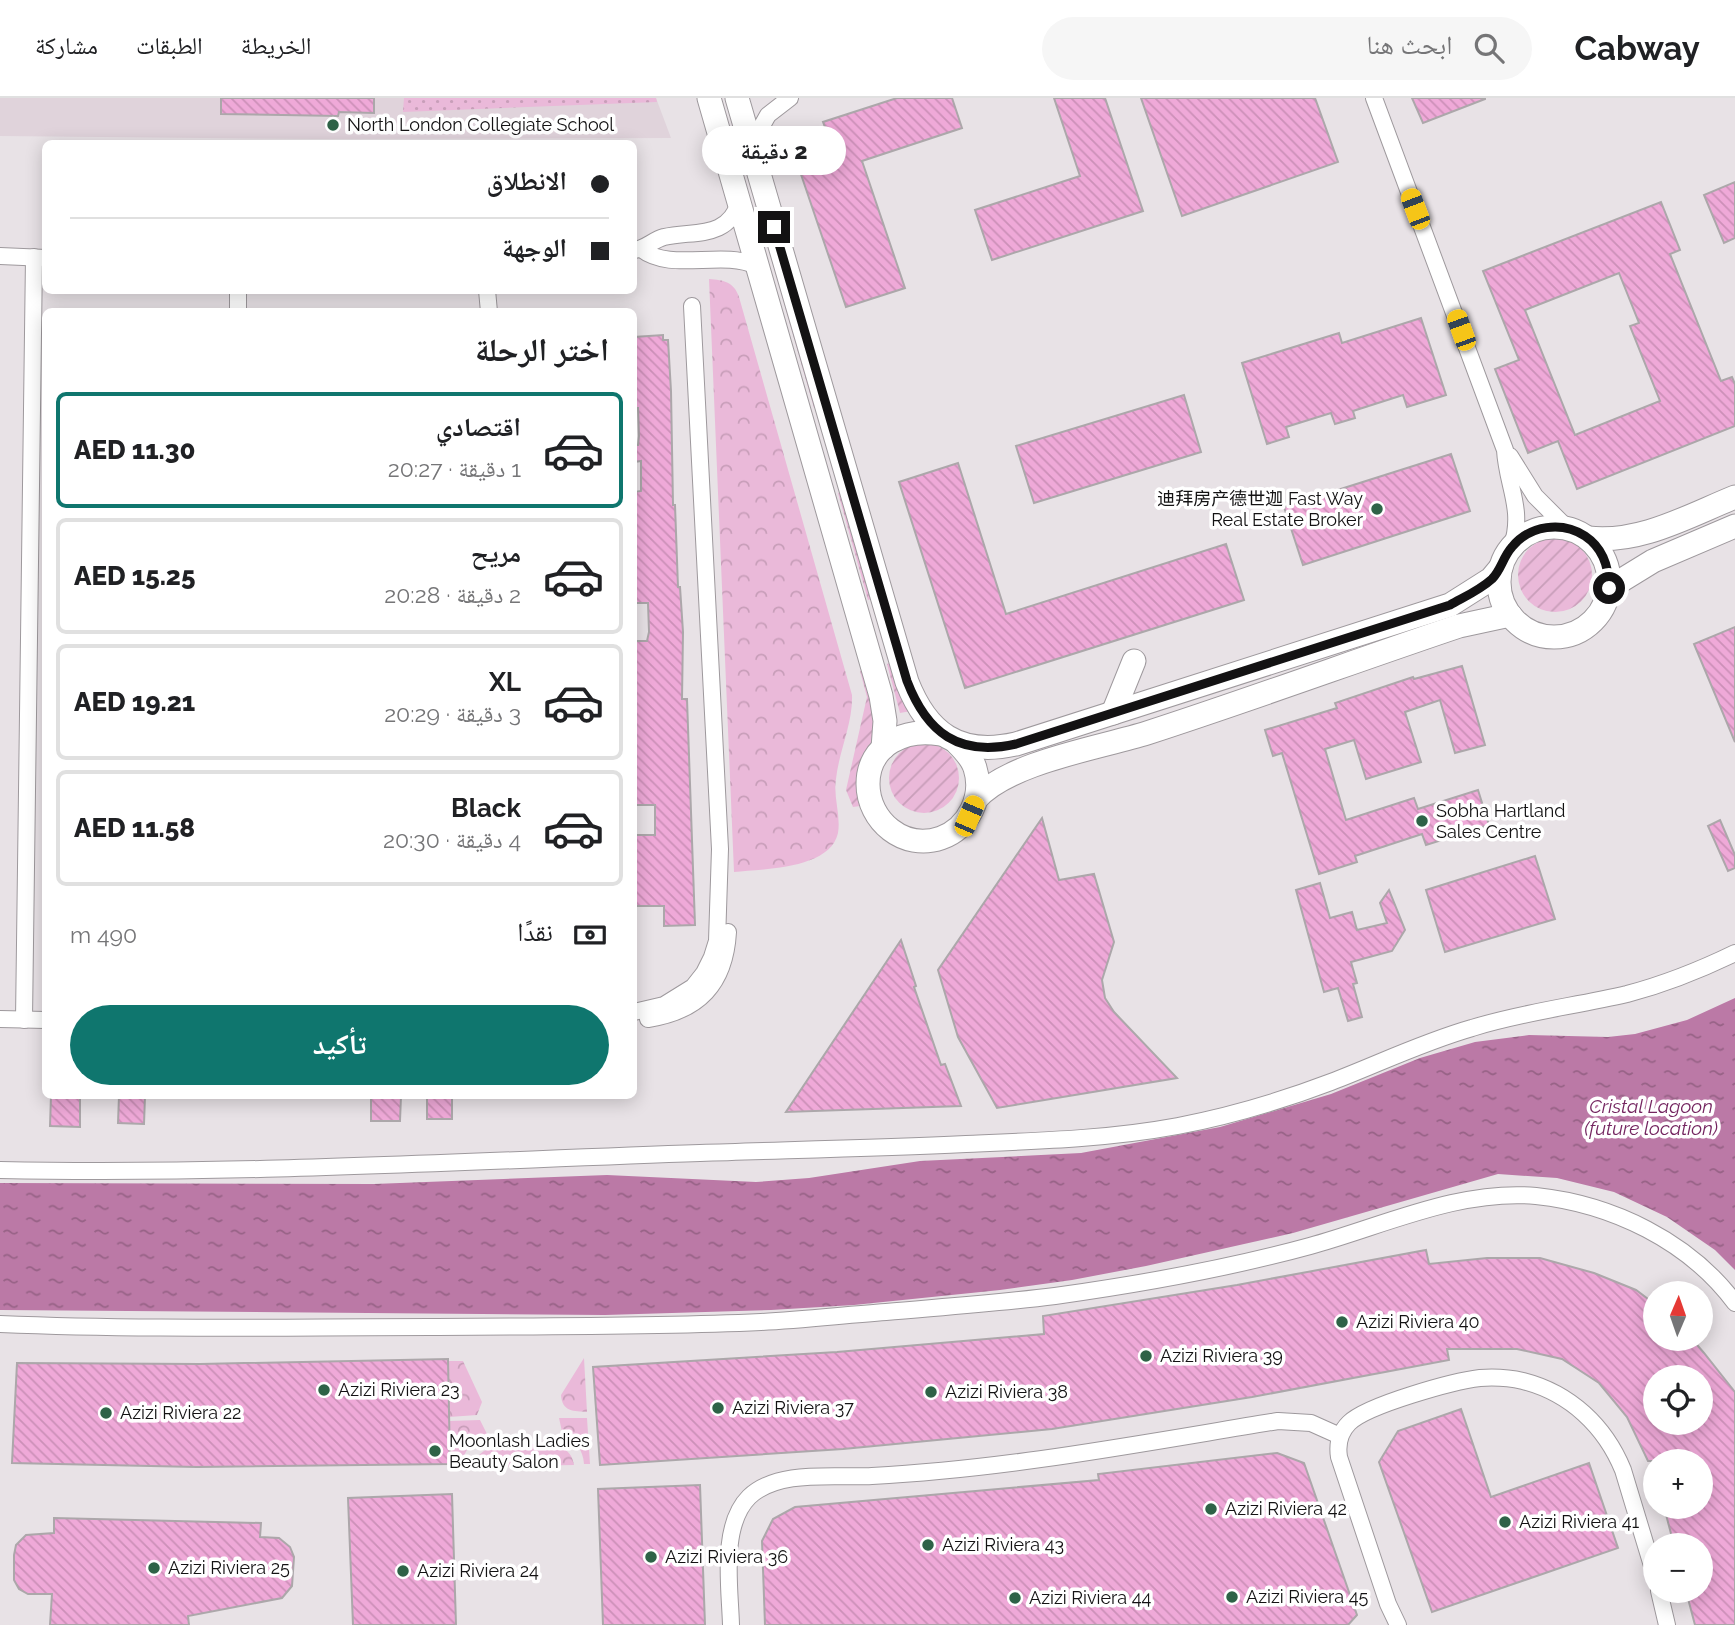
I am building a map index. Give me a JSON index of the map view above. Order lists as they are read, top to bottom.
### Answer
{
  "water": ["Cristal Lagoon (future location)"],
  "places": [
    "North London Collegiate School",
    "迪拜房产德世迦 Fast Way Real Estate Broker",
    "Sobha Hartland Sales Centre",
    "Azizi Riviera 40",
    "Azizi Riviera 39",
    "Azizi Riviera 23",
    "Azizi Riviera 38",
    "Azizi Riviera 37",
    "Azizi Riviera 22",
    "Moonlash Ladies Beauty Salon",
    "Azizi Riviera 42",
    "Azizi Riviera 41",
    "Azizi Riviera 43",
    "Azizi Riviera 36",
    "Azizi Riviera 25",
    "Azizi Riviera 24",
    "Azizi Riviera 45",
    "Azizi Riviera 44"
  ],
  "north": "top",
  "page": {
    "header": "Cabway",
    "search": "ابحث هنا",
    "nav": ["الخريطة", "الطبقات", "مشاركة"],
    "bubble": "2 دقيقة",
    "banner": ["الانطلاق", "الوجهة"],
    "heading": "اختر الرحلة",
    "list": [
      {
        "name": "اقتصادي",
        "note": "1 دقيقة · 20:27",
        "value": "AED 11.30"
      },
      {
        "name": "مريح",
        "note": "2 دقيقة · 20:28",
        "value": "AED 15.25"
      },
      {
        "name": "XL",
        "note": "3 دقيقة · 20:29",
        "value": "AED 19.21"
      },
      {
        "name": "Black",
        "note": "4 دقيقة · 20:30",
        "value": "AED 11.58"
      }
    ],
    "pay": ["نقدًا", "490 m"],
    "buttons": "تأكيد",
    "map_buttons": ["+", "−"]
  }
}
